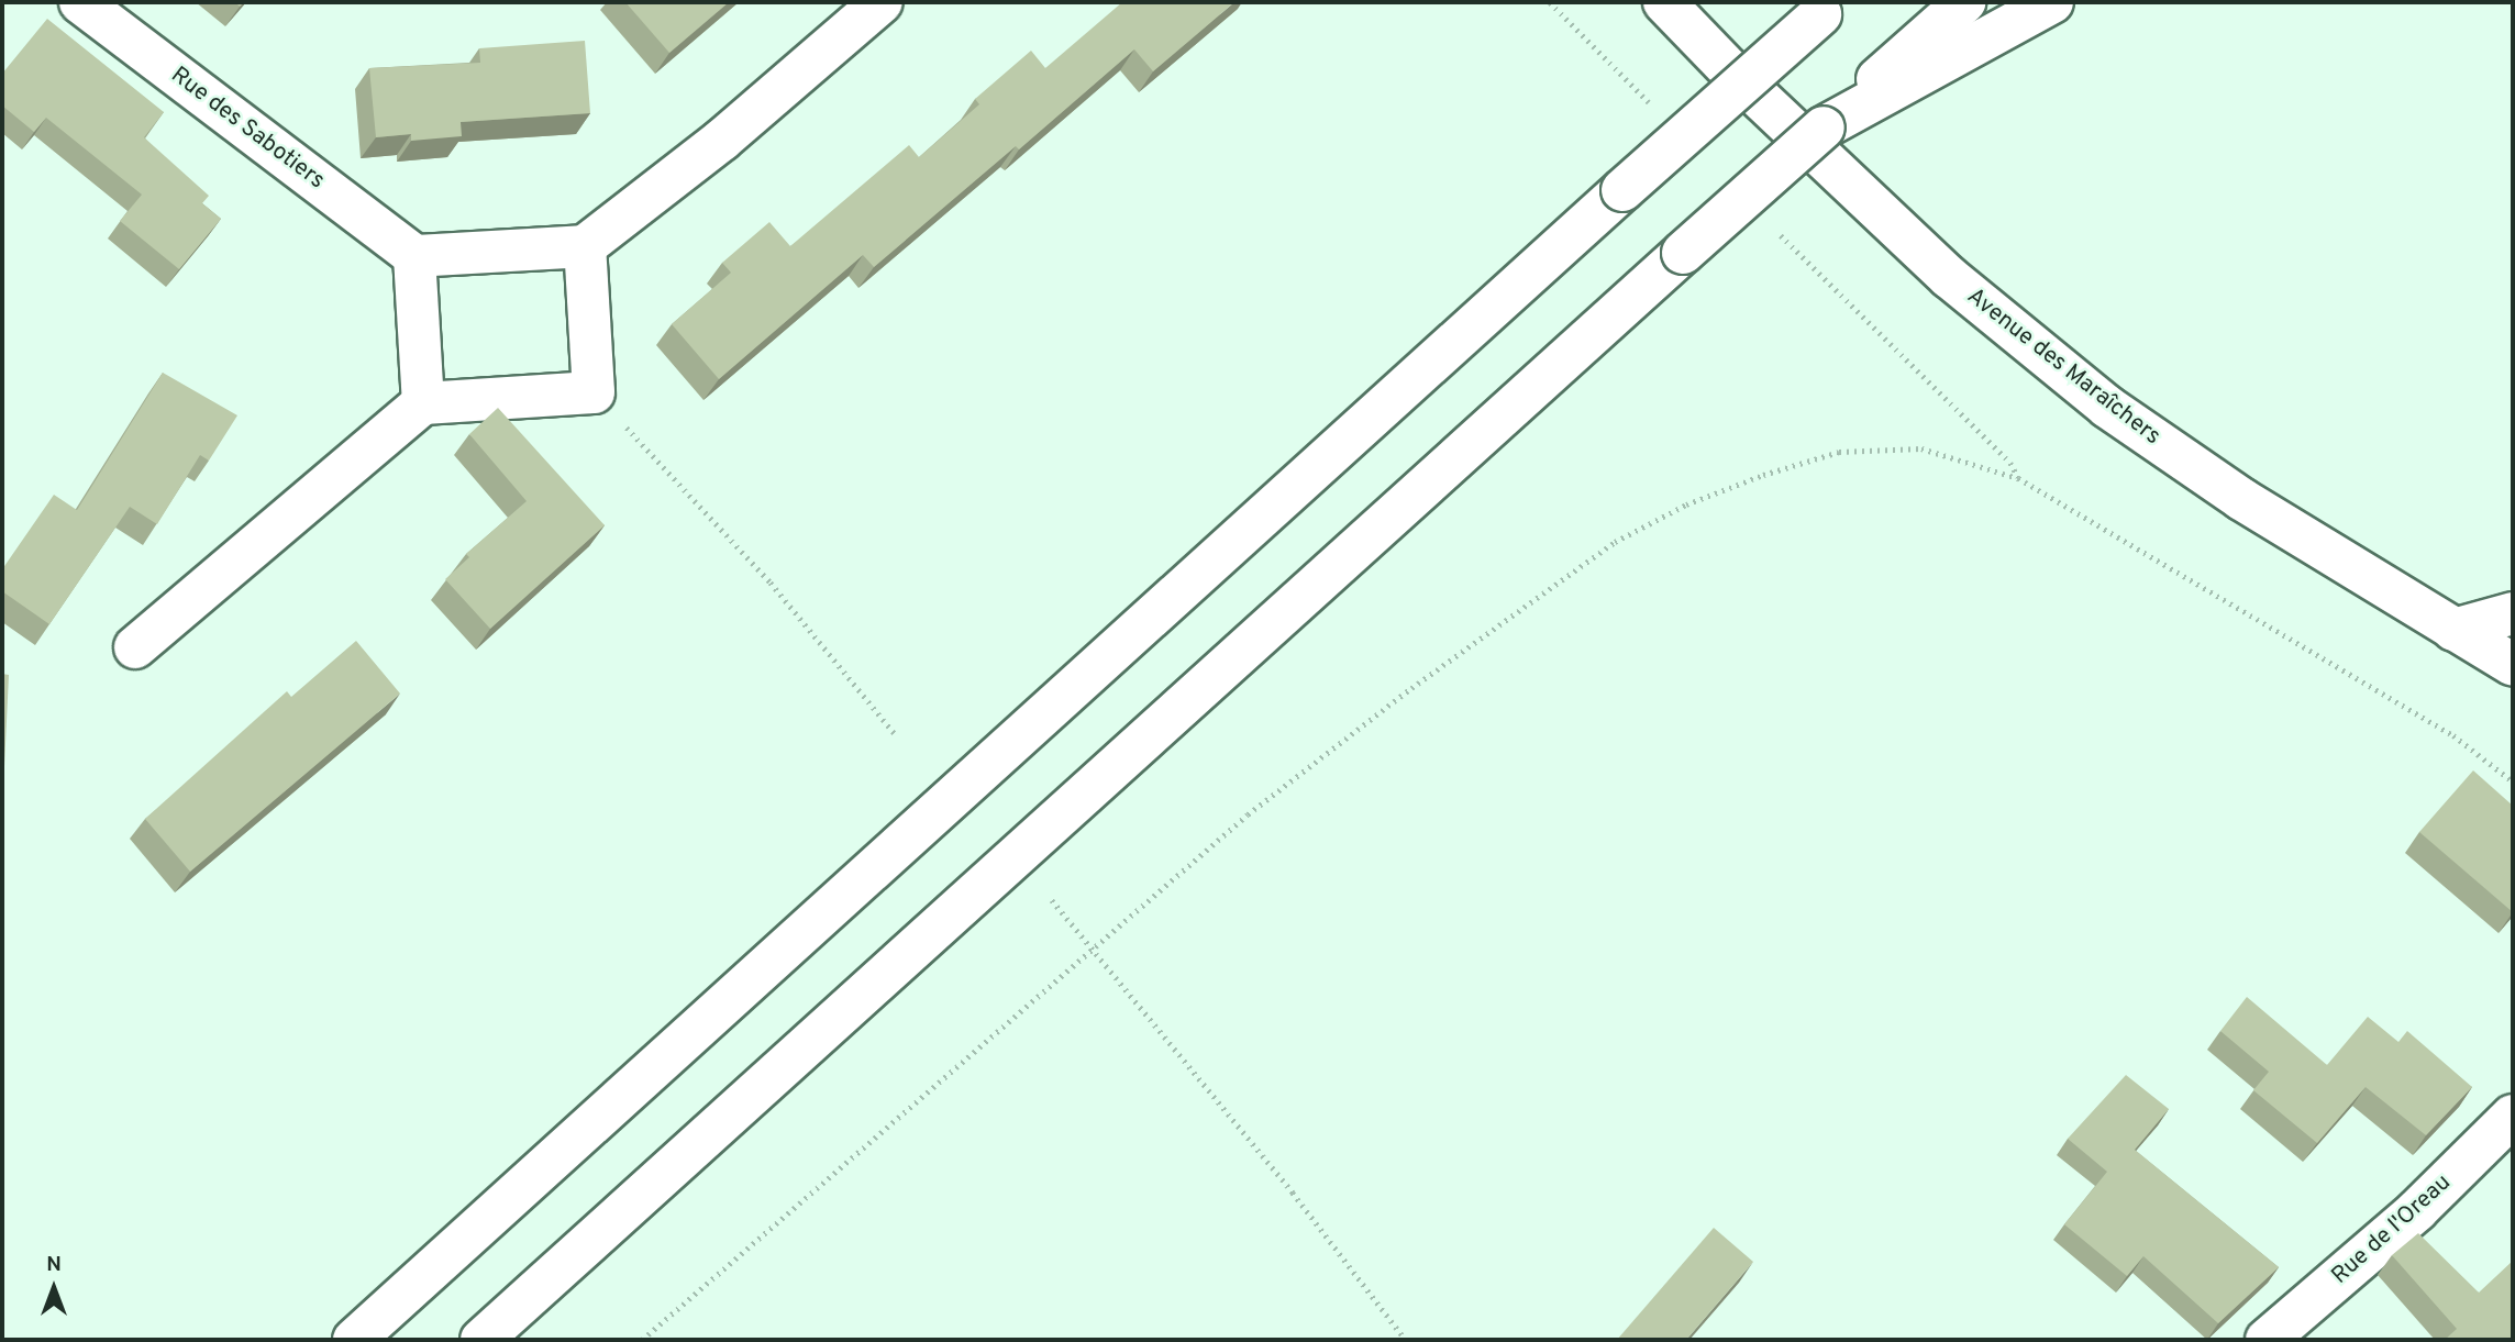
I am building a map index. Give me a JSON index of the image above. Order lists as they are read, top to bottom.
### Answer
{
  "streets": {
    "main road": ["Rue des Sabotiers", "Avenue des Maraîchers", "Rue de l'Oreau"]
  },
  "north": "top"
}
